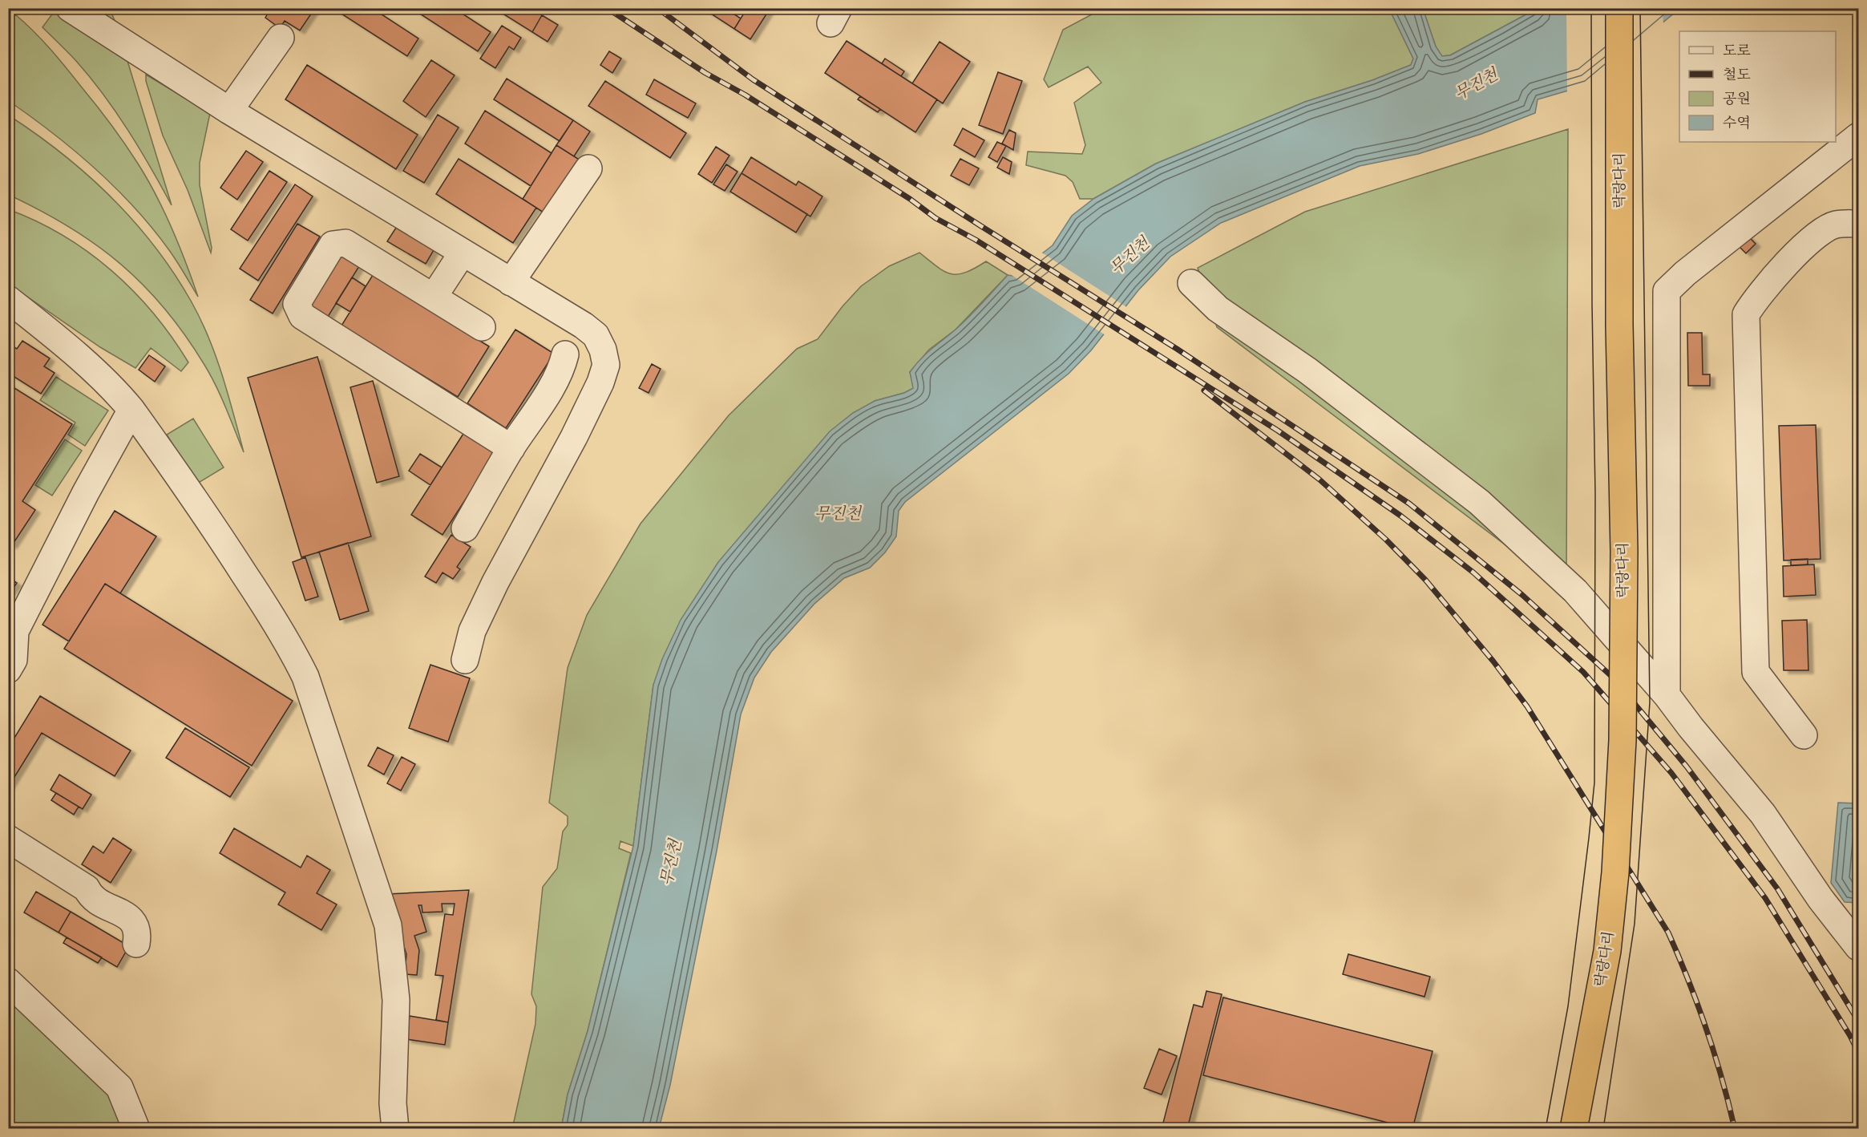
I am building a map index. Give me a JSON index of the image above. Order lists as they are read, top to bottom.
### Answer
{
  "streets": {
    "main road": ["락랑다리"]
  },
  "water": ["무진천"],
  "legend": [
    "도로",
    "철도",
    "공원",
    "수역"
  ]
}
